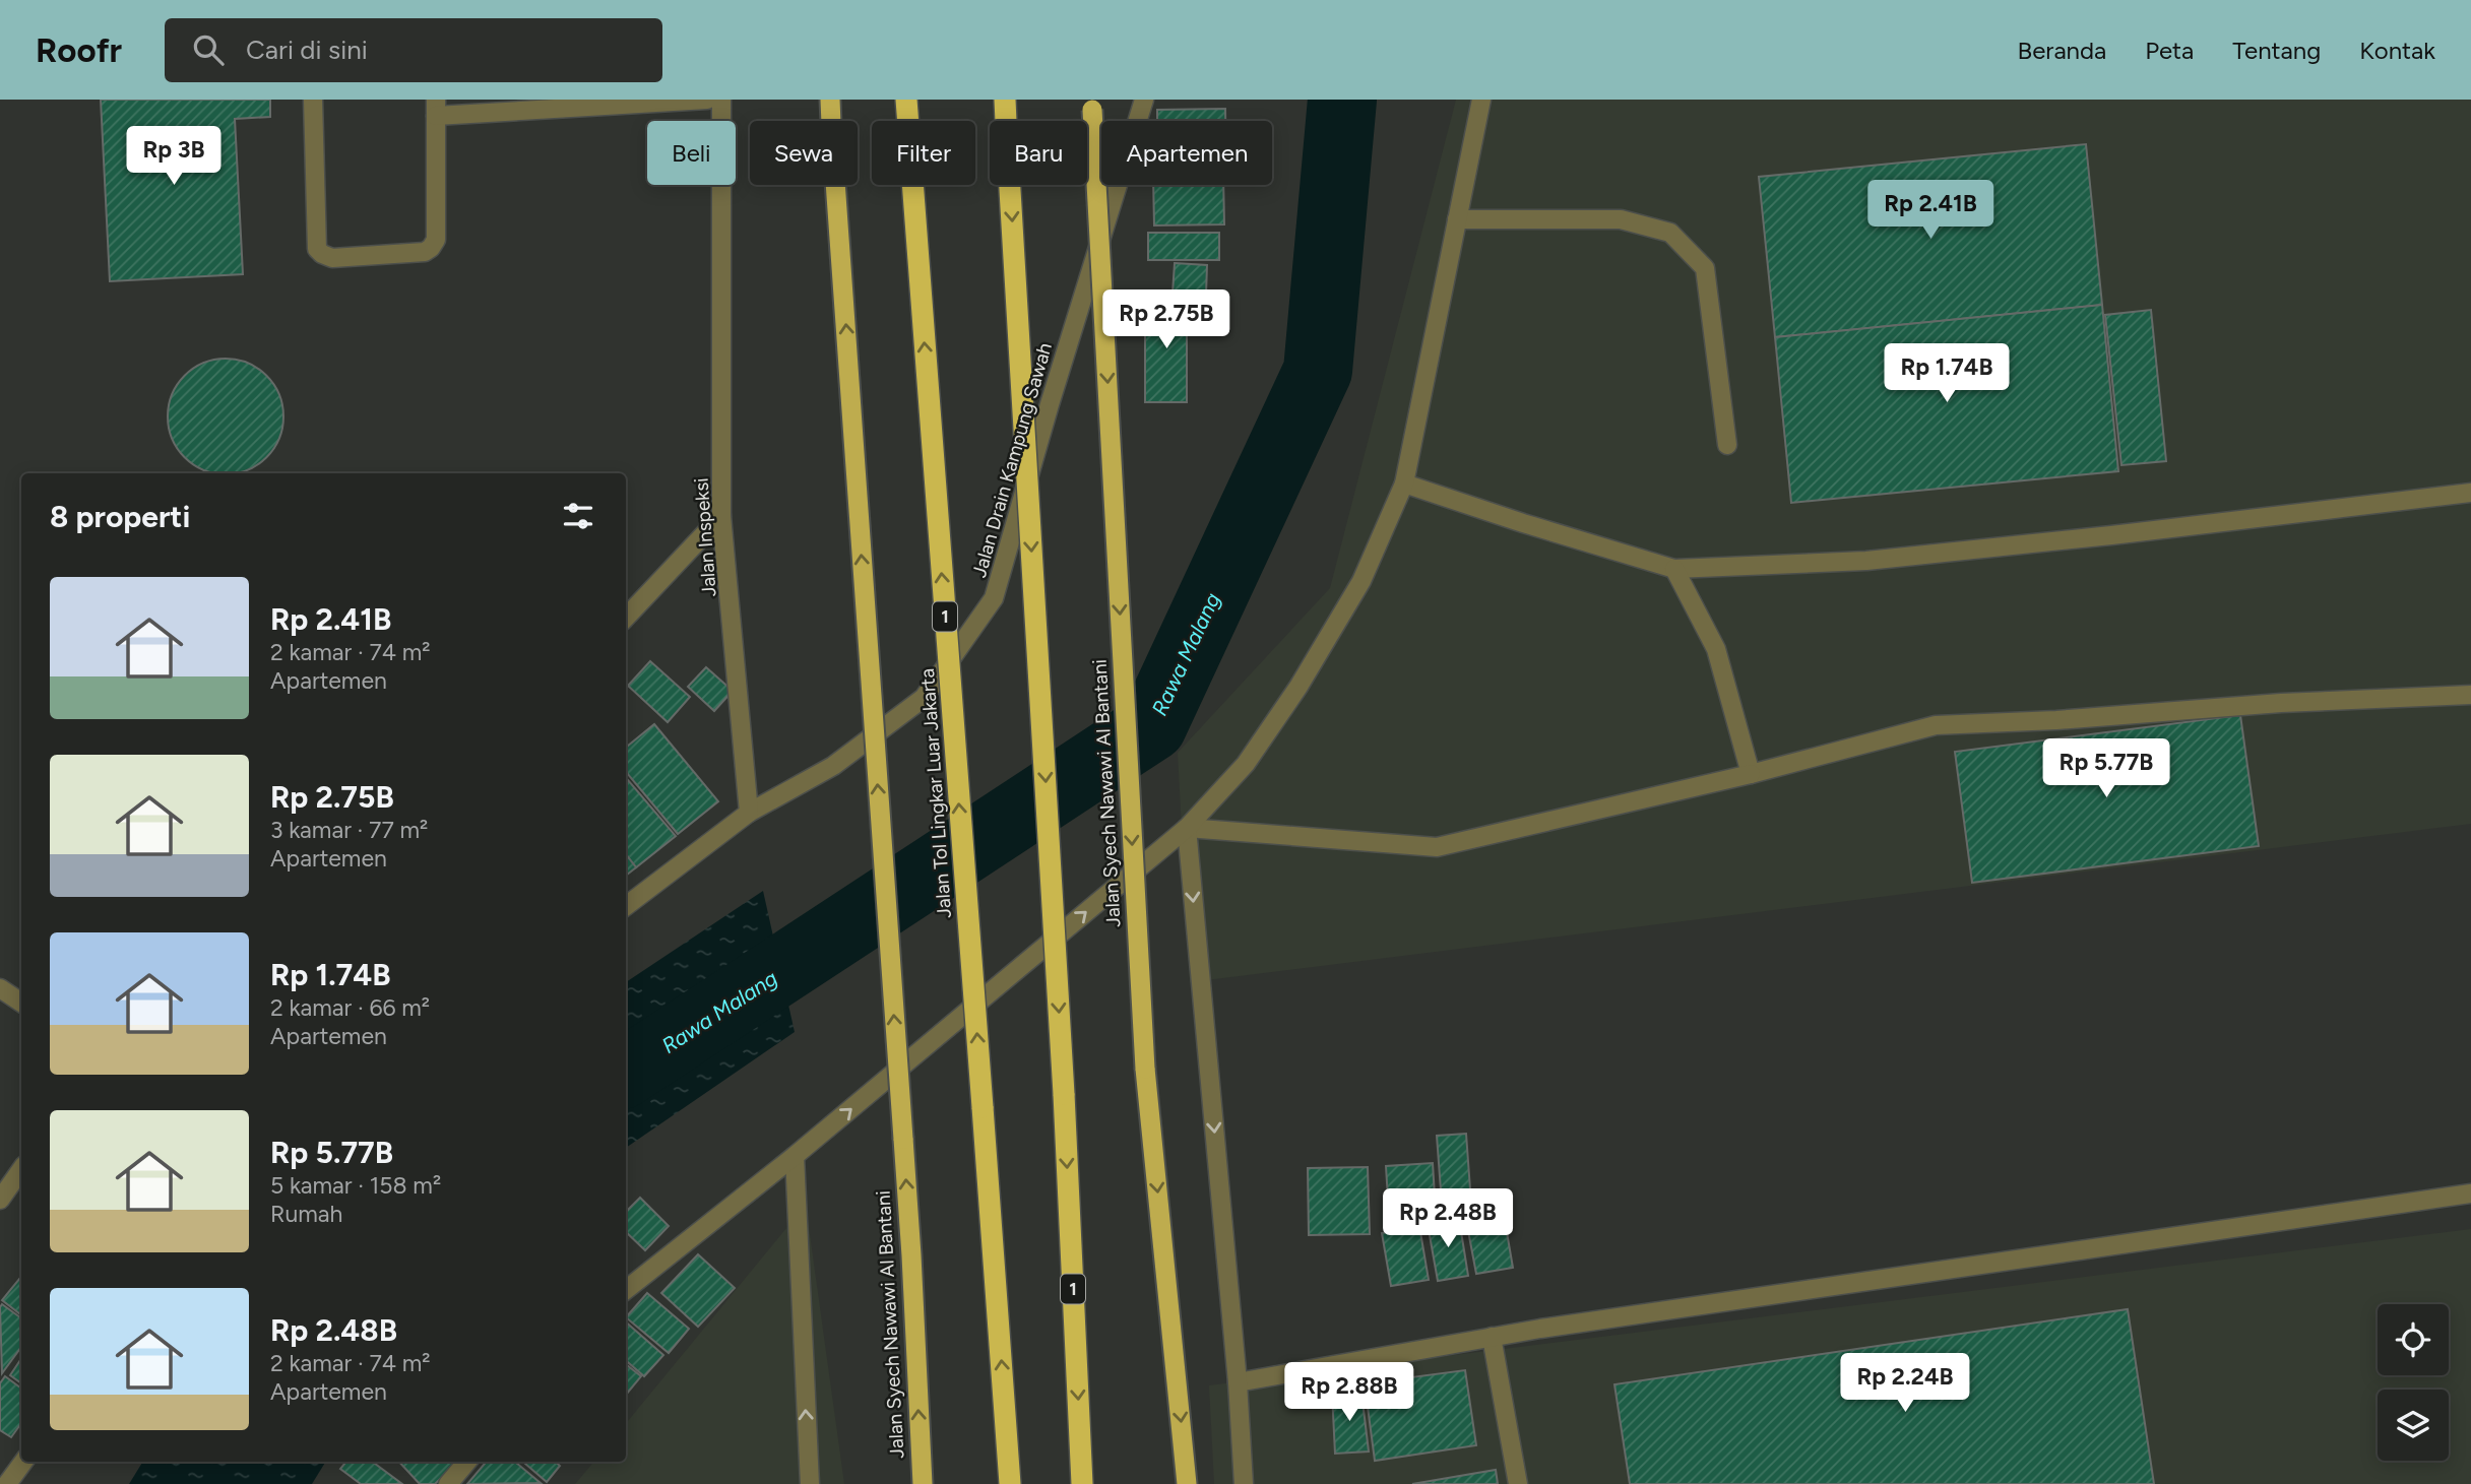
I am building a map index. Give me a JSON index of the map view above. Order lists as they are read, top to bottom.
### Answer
{
  "streets": {
    "highway": ["1", "Jalan Tol Lingkar Luar Jakarta", "Jalan Syech Nawawi Al Bantani"],
    "street": ["Jalan Drain Kampung Sawah", "Jalan Inspeksi"]
  },
  "crossings": [
    ["Jalan Drain Kampung Sawah", "Jalan Inspeksi"]
  ],
  "water": ["Rawa Malang"],
  "page": {
    "header": "Roofr",
    "search": "Cari di sini",
    "nav": [
      "Beranda",
      "Peta",
      "Tentang",
      "Kontak"
    ],
    "chip": [
      "Beli",
      "Sewa",
      "Filter",
      "Baru",
      "Apartemen"
    ],
    "price": [
      "Rp 3B",
      "Rp 2.41B",
      "Rp 2.75B",
      "Rp 1.74B",
      "Rp 5.77B",
      "Rp 2.48B",
      "Rp 2.24B",
      "Rp 2.88B"
    ],
    "heading": "8 properti",
    "list": [
      {
        "name": "Rp 2.41B",
        "note": "2 kamar · 74 m² · Apartemen"
      },
      {
        "name": "Rp 2.75B",
        "note": "3 kamar · 77 m² · Apartemen"
      },
      {
        "name": "Rp 1.74B",
        "note": "2 kamar · 66 m² · Apartemen"
      },
      {
        "name": "Rp 5.77B",
        "note": "5 kamar · 158 m² · Rumah"
      },
      {
        "name": "Rp 2.48B",
        "note": "2 kamar · 74 m² · Apartemen"
      }
    ]
  }
}
